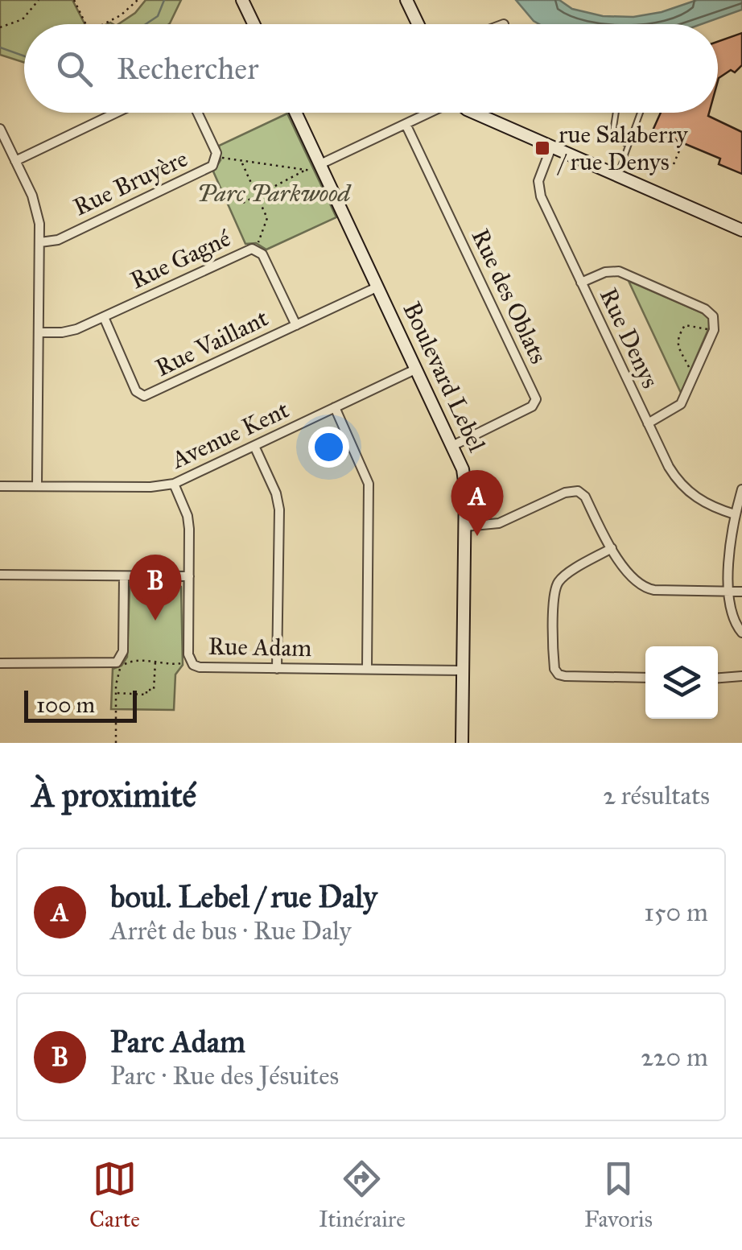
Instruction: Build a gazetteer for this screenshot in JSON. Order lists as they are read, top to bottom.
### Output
{
  "streets": {
    "street": [
      "Rue Bruyère",
      "Rue Gagné",
      "Rue des Oblats",
      "Rue Denys",
      "Rue Vaillant",
      "Boulevard Lebel",
      "Avenue Kent",
      "Rue Adam"
    ]
  },
  "crossings": [
    ["Rue Gagné", "Rue Vaillant"],
    ["Rue des Oblats", "Boulevard Lebel"],
    ["Rue Vaillant", "Boulevard Lebel"],
    ["Boulevard Lebel", "Avenue Kent"],
    ["Boulevard Lebel", "Rue Adam"],
    ["Avenue Kent", "Rue Adam"]
  ],
  "parks": ["Parc Parkwood"],
  "places": {
    "transit": ["rue Salaberry / rue Denys"]
  },
  "scale_bar": "100 m",
  "page": {
    "search": "Rechercher",
    "pins": ["A", "B"],
    "scale": "100 m",
    "heading": ["À proximité", "2 résultats"],
    "list": [
      {
        "mark": "A",
        "name": "boul. Lebel / rue Daly",
        "note": "Arrêt de bus · Rue Daly",
        "value": "150 m"
      },
      {
        "mark": "B",
        "name": "Parc Adam",
        "note": "Parc · Rue des Jésuites",
        "value": "220 m"
      }
    ],
    "nav": ["Carte", "Itinéraire", "Favoris"]
  }
}
